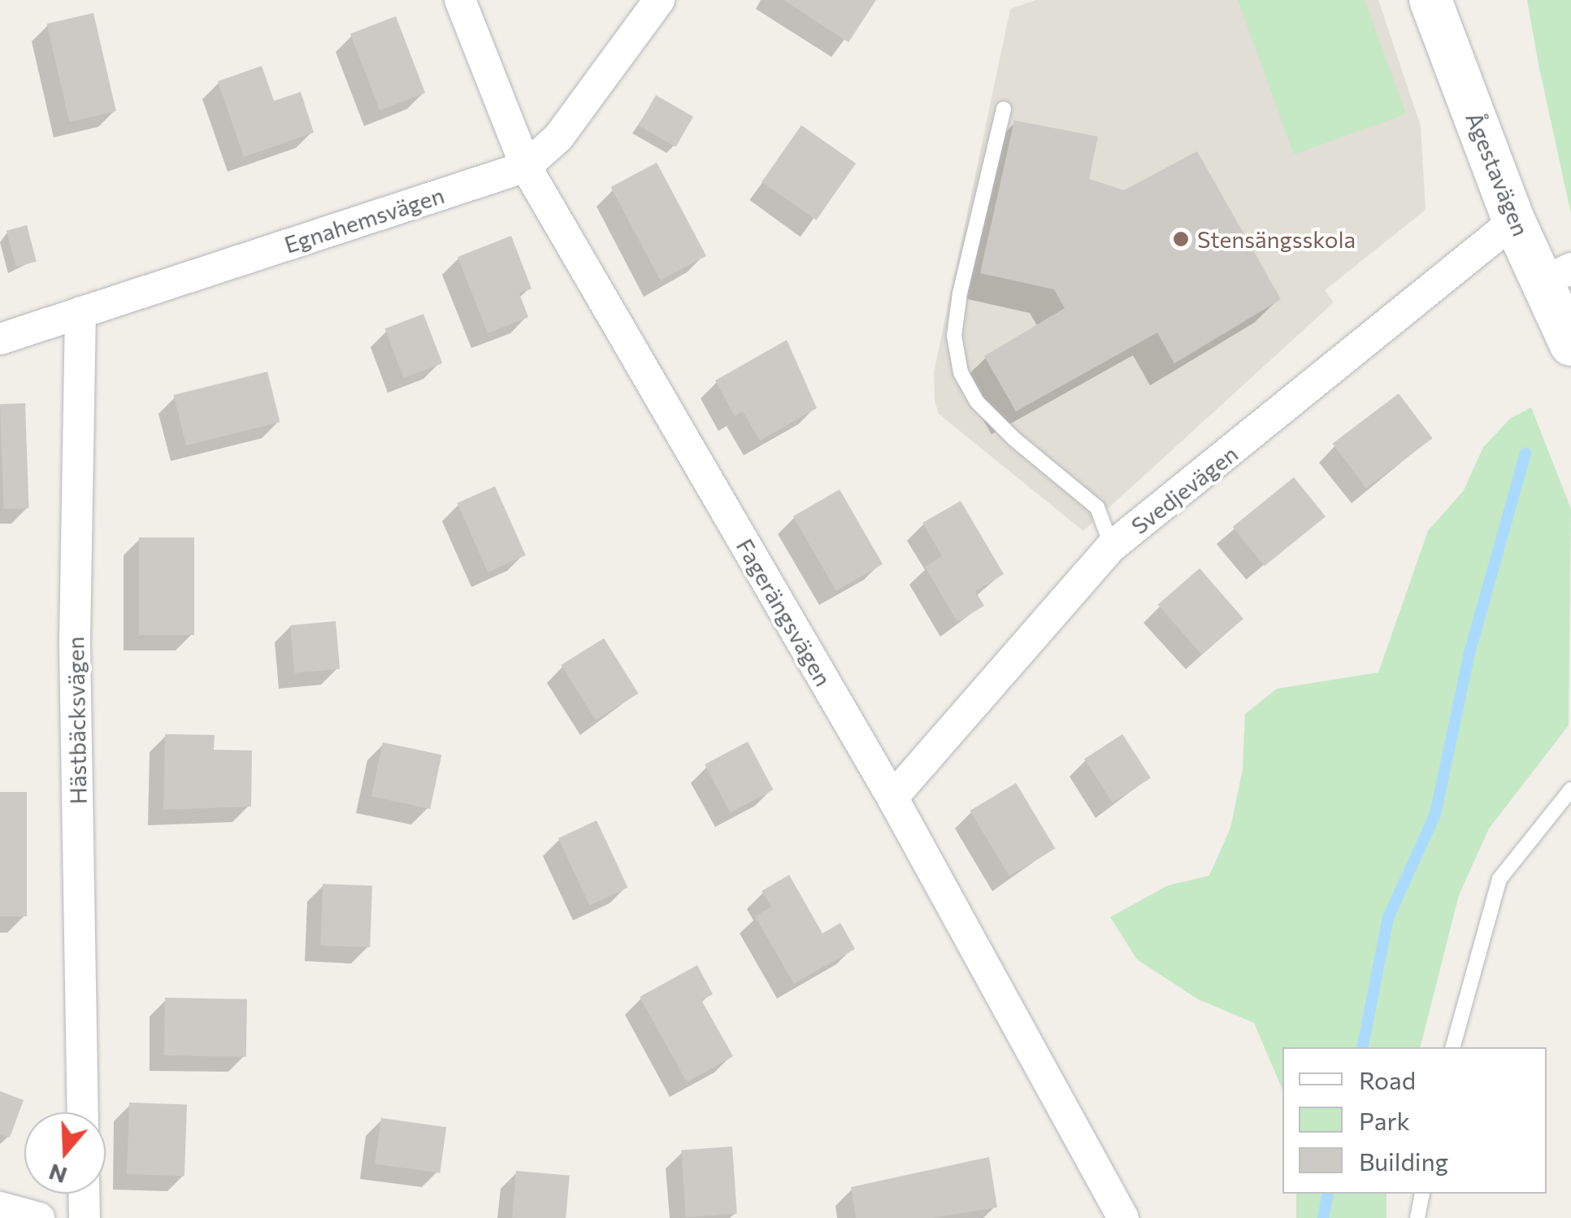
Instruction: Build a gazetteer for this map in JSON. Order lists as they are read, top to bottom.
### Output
{
  "streets": {
    "main road": ["Ågestavägen"],
    "street": [
      "Egnahemsvägen",
      "Svedjevägen",
      "Fagerängsvägen",
      "Hästbäcksvägen"
    ]
  },
  "crossings": [
    ["Ågestavägen", "Svedjevägen"],
    ["Egnahemsvägen", "Fagerängsvägen"],
    ["Egnahemsvägen", "Hästbäcksvägen"],
    ["Svedjevägen", "Fagerängsvägen"]
  ],
  "places": ["Stensängsskola"],
  "legend": ["Road", "Park", "Building"],
  "north": "bottom"
}
